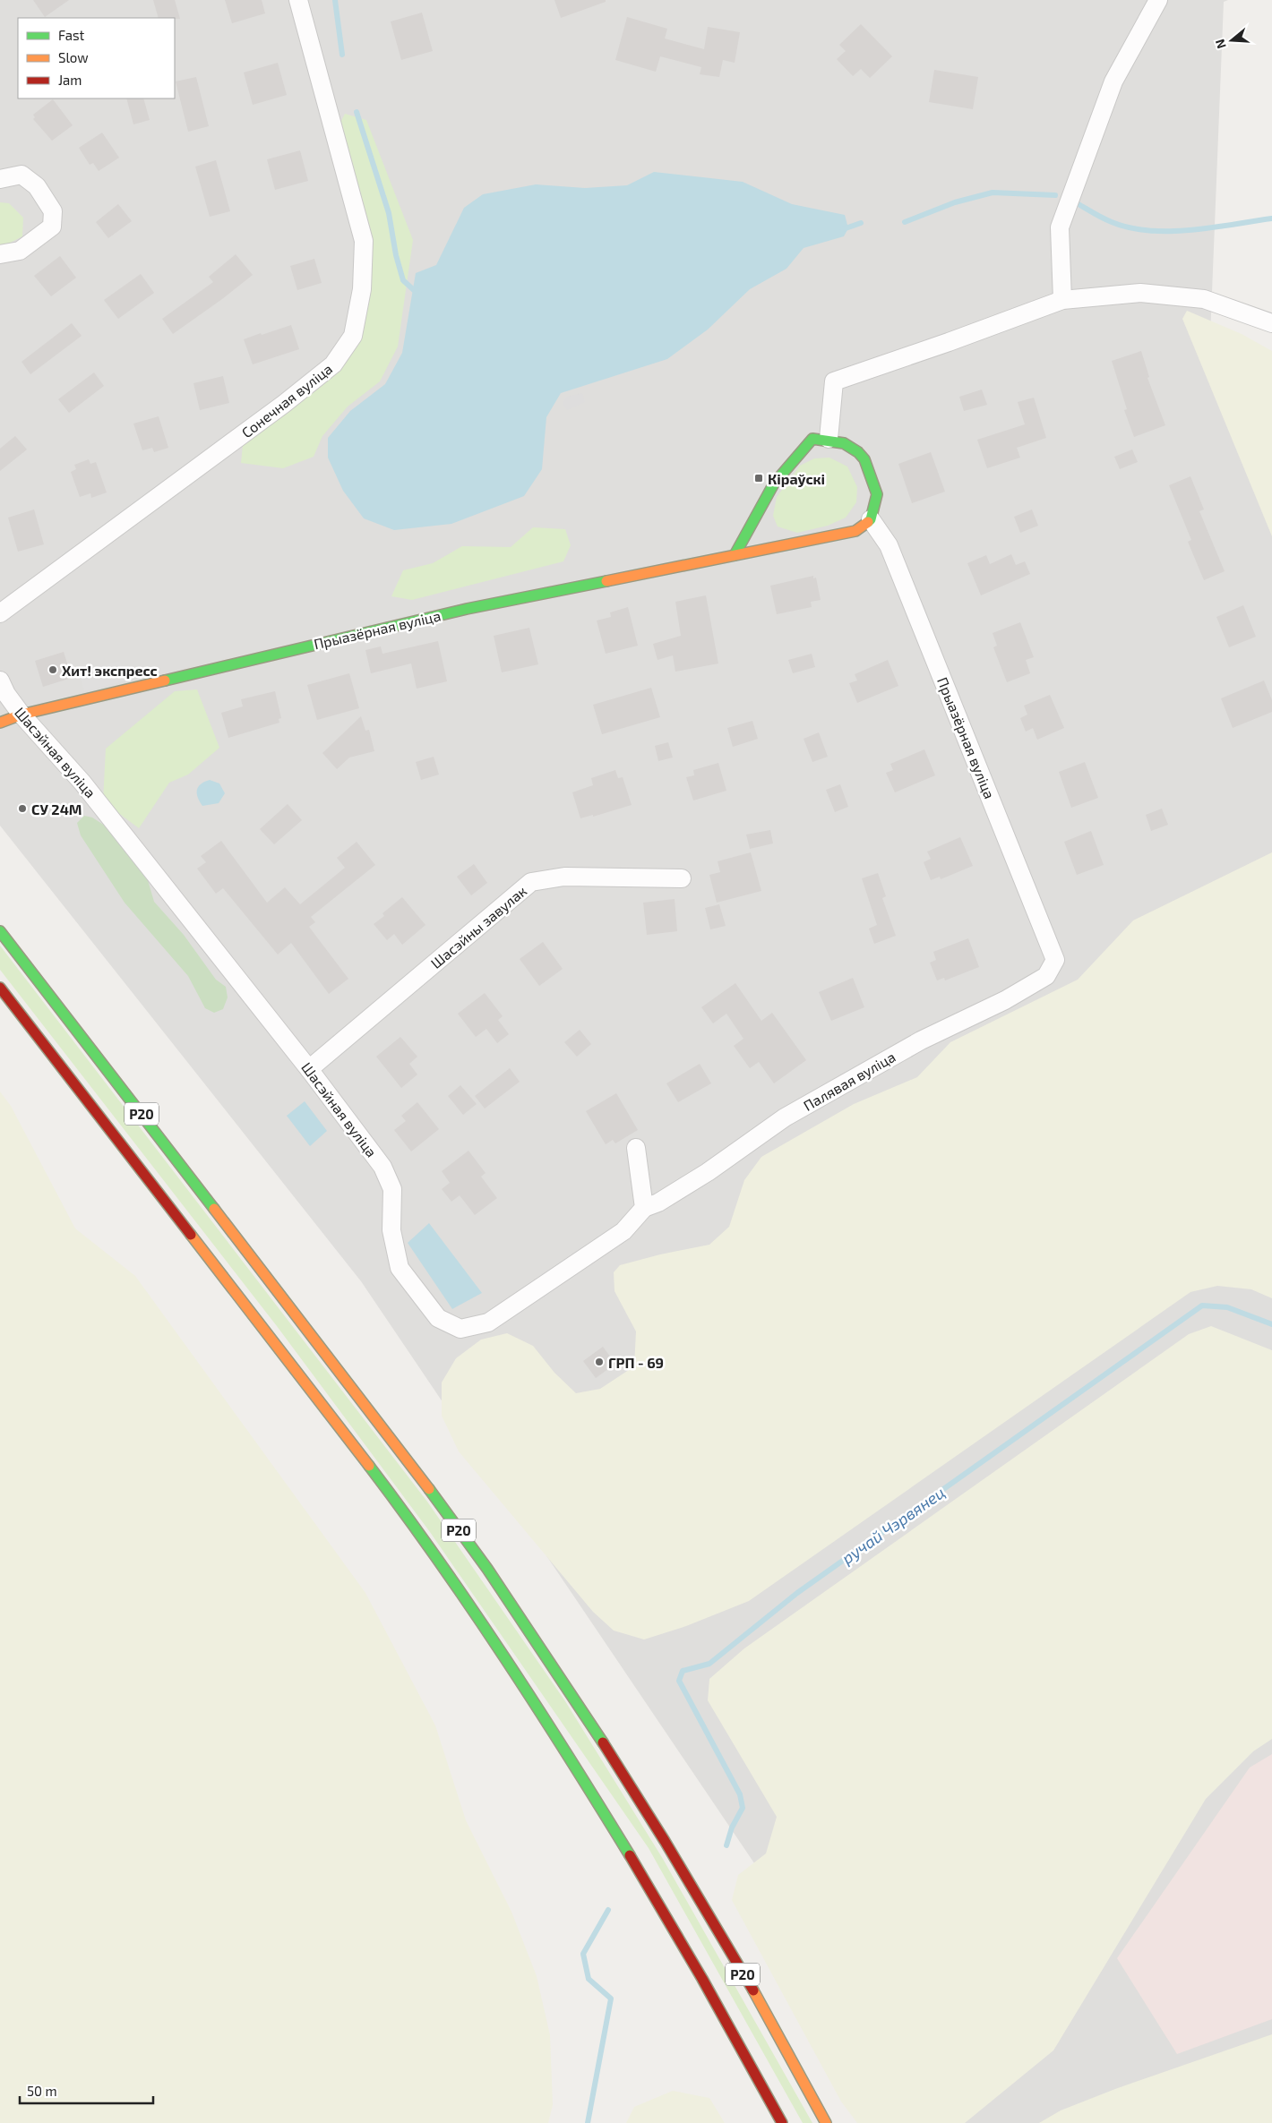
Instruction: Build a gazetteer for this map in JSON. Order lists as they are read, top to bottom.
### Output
{
  "streets": {
    "main road": ["Прыазёрная вуліца", "Р20"],
    "street": [
      "Сонечная вуліца",
      "Шасэйная вуліца",
      "Шасэйны завулак",
      "Палявая вуліца"
    ]
  },
  "crossings": [
    ["Прыазёрная вуліца", "Шасэйная вуліца"],
    ["Прыазёрная вуліца", "Палявая вуліца"],
    ["Шасэйная вуліца", "Шасэйны завулак"],
    ["Шасэйная вуліца", "Палявая вуліца"]
  ],
  "water": ["ручай Чэрвянец"],
  "places": {
    "transit": ["Кіраўскі"],
    "other": ["Хит! экспресс", "СУ 24М", "ГРП - 69"]
  },
  "legend": ["Fast", "Slow", "Jam"],
  "scale_bar": "50 m",
  "north": "left"
}
